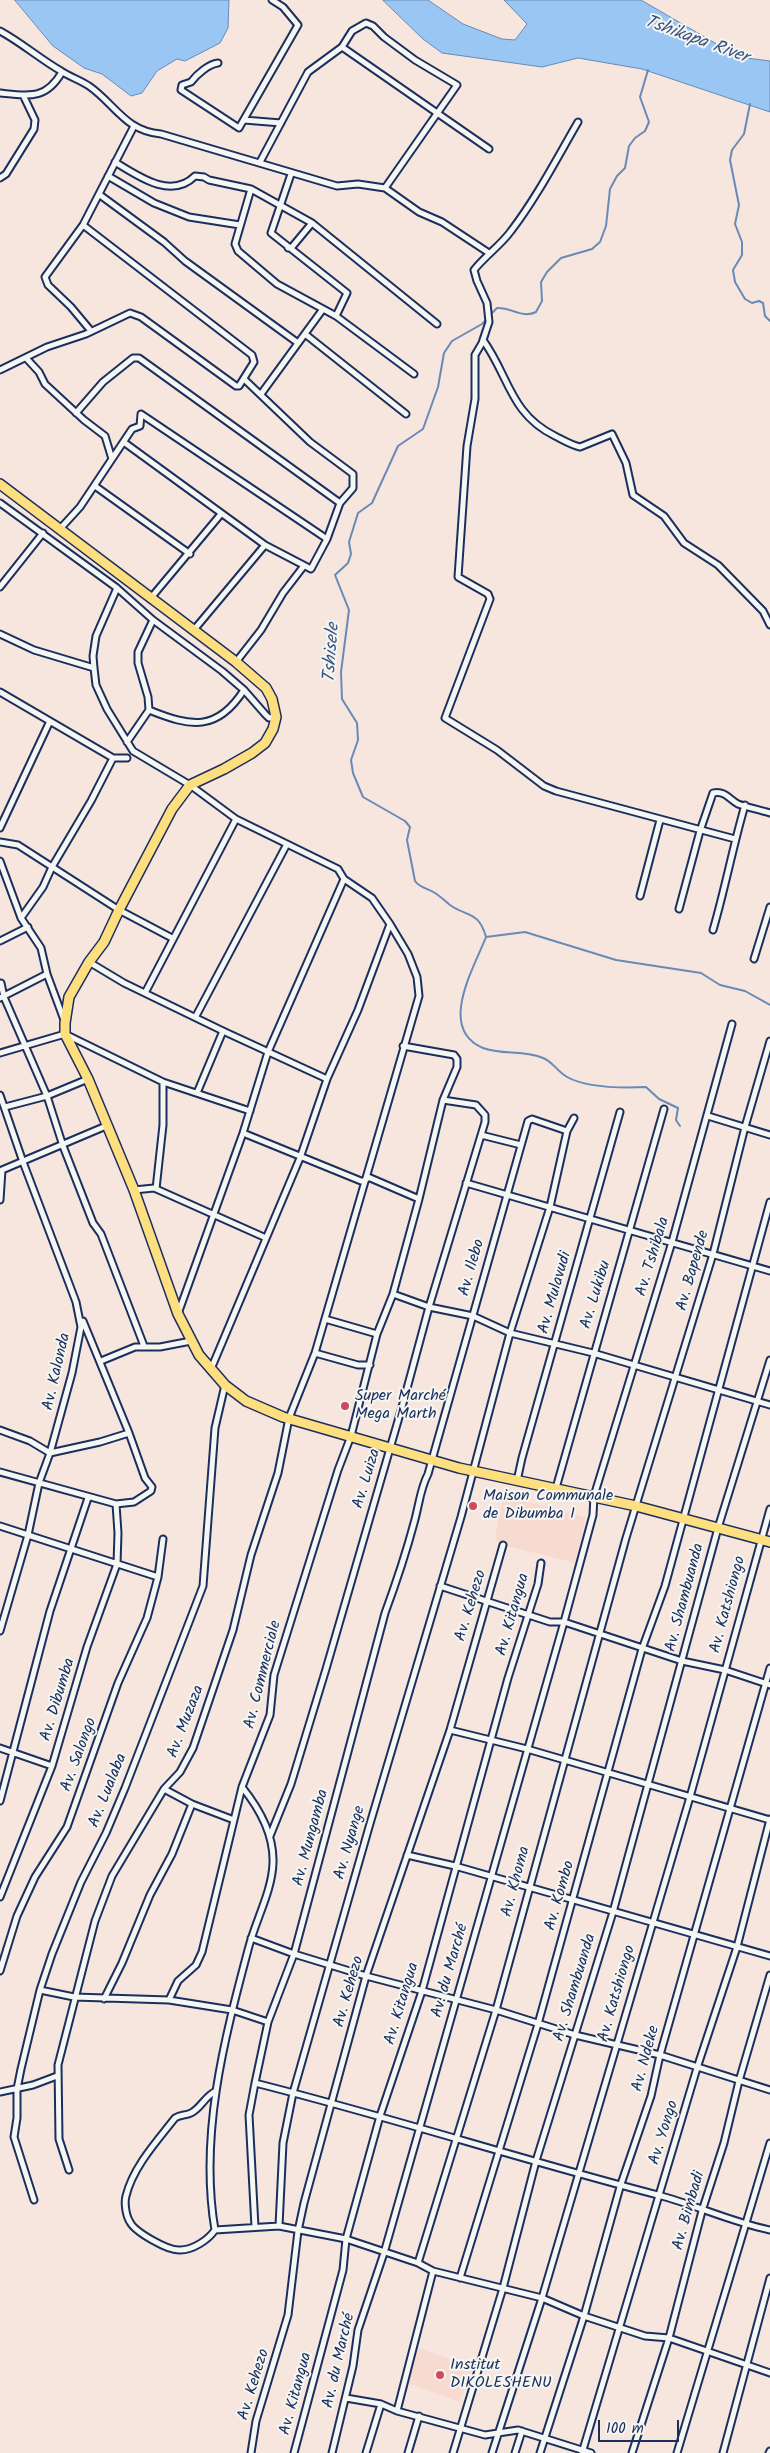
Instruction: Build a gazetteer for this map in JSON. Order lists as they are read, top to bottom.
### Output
{
  "streets": {
    "street": [
      "Av. Tshibala",
      "Av. Ilebo",
      "Av. Bapende",
      "Av. Mulavudi",
      "Av. Lukibu",
      "Av. Kalonda",
      "Av. Luiza",
      "Av. Shambuanda",
      "Av. Katshiongo",
      "Av. Kehezo",
      "Av. Kitangua",
      "Av. Commerciale",
      "Av. Dibumba",
      "Av. Muzaza",
      "Av. Salongo",
      "Av. Lualaba",
      "Av. Mungamba",
      "Av. Nyange",
      "Av. Khoma",
      "Av. Kombo",
      "Av. du Marché",
      "Av. Ndeke",
      "Av. Yongo",
      "Av. Bimbadi"
    ]
  },
  "crossings": [
    ["Av. Tshibala", "Av. du Marché"],
    ["Av. Ilebo", "Av. Mungamba"],
    ["Av. Ilebo", "Av. Nyange"],
    ["Av. Bapende", "Av. Khoma"],
    ["Av. Luiza", "Av. Commerciale"],
    ["Av. Commerciale", "Av. Muzaza"]
  ],
  "water": ["Tshikapa River", "Tshisele"],
  "places": ["Super Marché Mega Marth", "Maison Communale de Dibumba I", "Institut DIKOLESHENU"],
  "scale_bar": "100 m"
}
